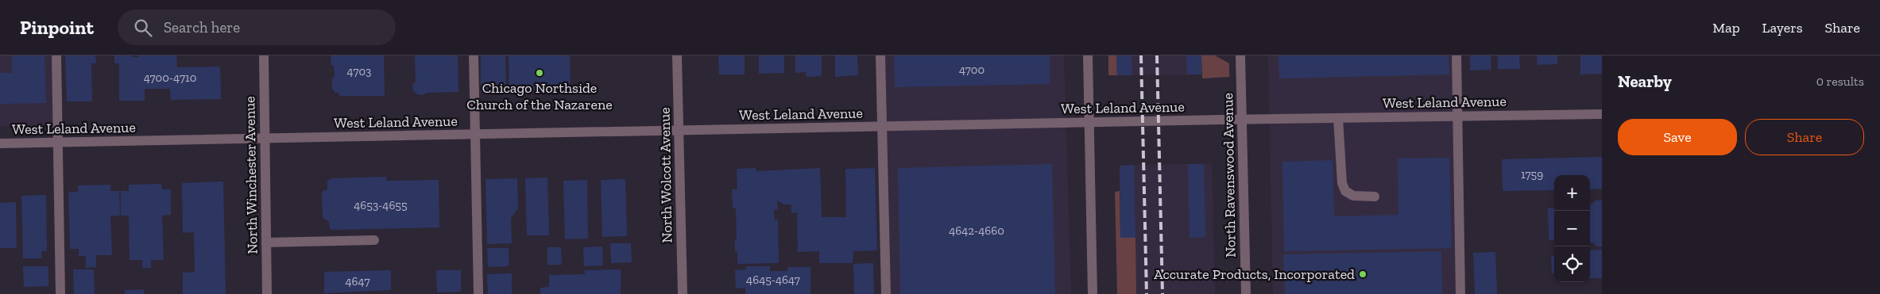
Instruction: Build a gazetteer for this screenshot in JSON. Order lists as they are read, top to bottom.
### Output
{
  "streets": {
    "street": [
      "West Leland Avenue",
      "North Winchester Avenue",
      "North Wolcott Avenue",
      "North Ravenswood Avenue"
    ]
  },
  "crossings": [
    ["West Leland Avenue", "North Winchester Avenue"],
    ["West Leland Avenue", "North Wolcott Avenue"],
    ["West Leland Avenue", "North Ravenswood Avenue"]
  ],
  "places": ["Chicago Northside Church of the Nazarene", "Accurate Products, Incorporated"],
  "house_numbers": [
    "4700",
    "4703",
    "4700-4710",
    "1759",
    "4653-4655",
    "4642-4660",
    "4645-4647",
    "4647"
  ],
  "page": {
    "header": "Pinpoint",
    "search": "Search here",
    "nav": ["Map", "Layers", "Share"],
    "heading": ["Nearby", "0 results"],
    "buttons": ["Save", "Share"],
    "map_buttons": ["+", "−"]
  }
}
